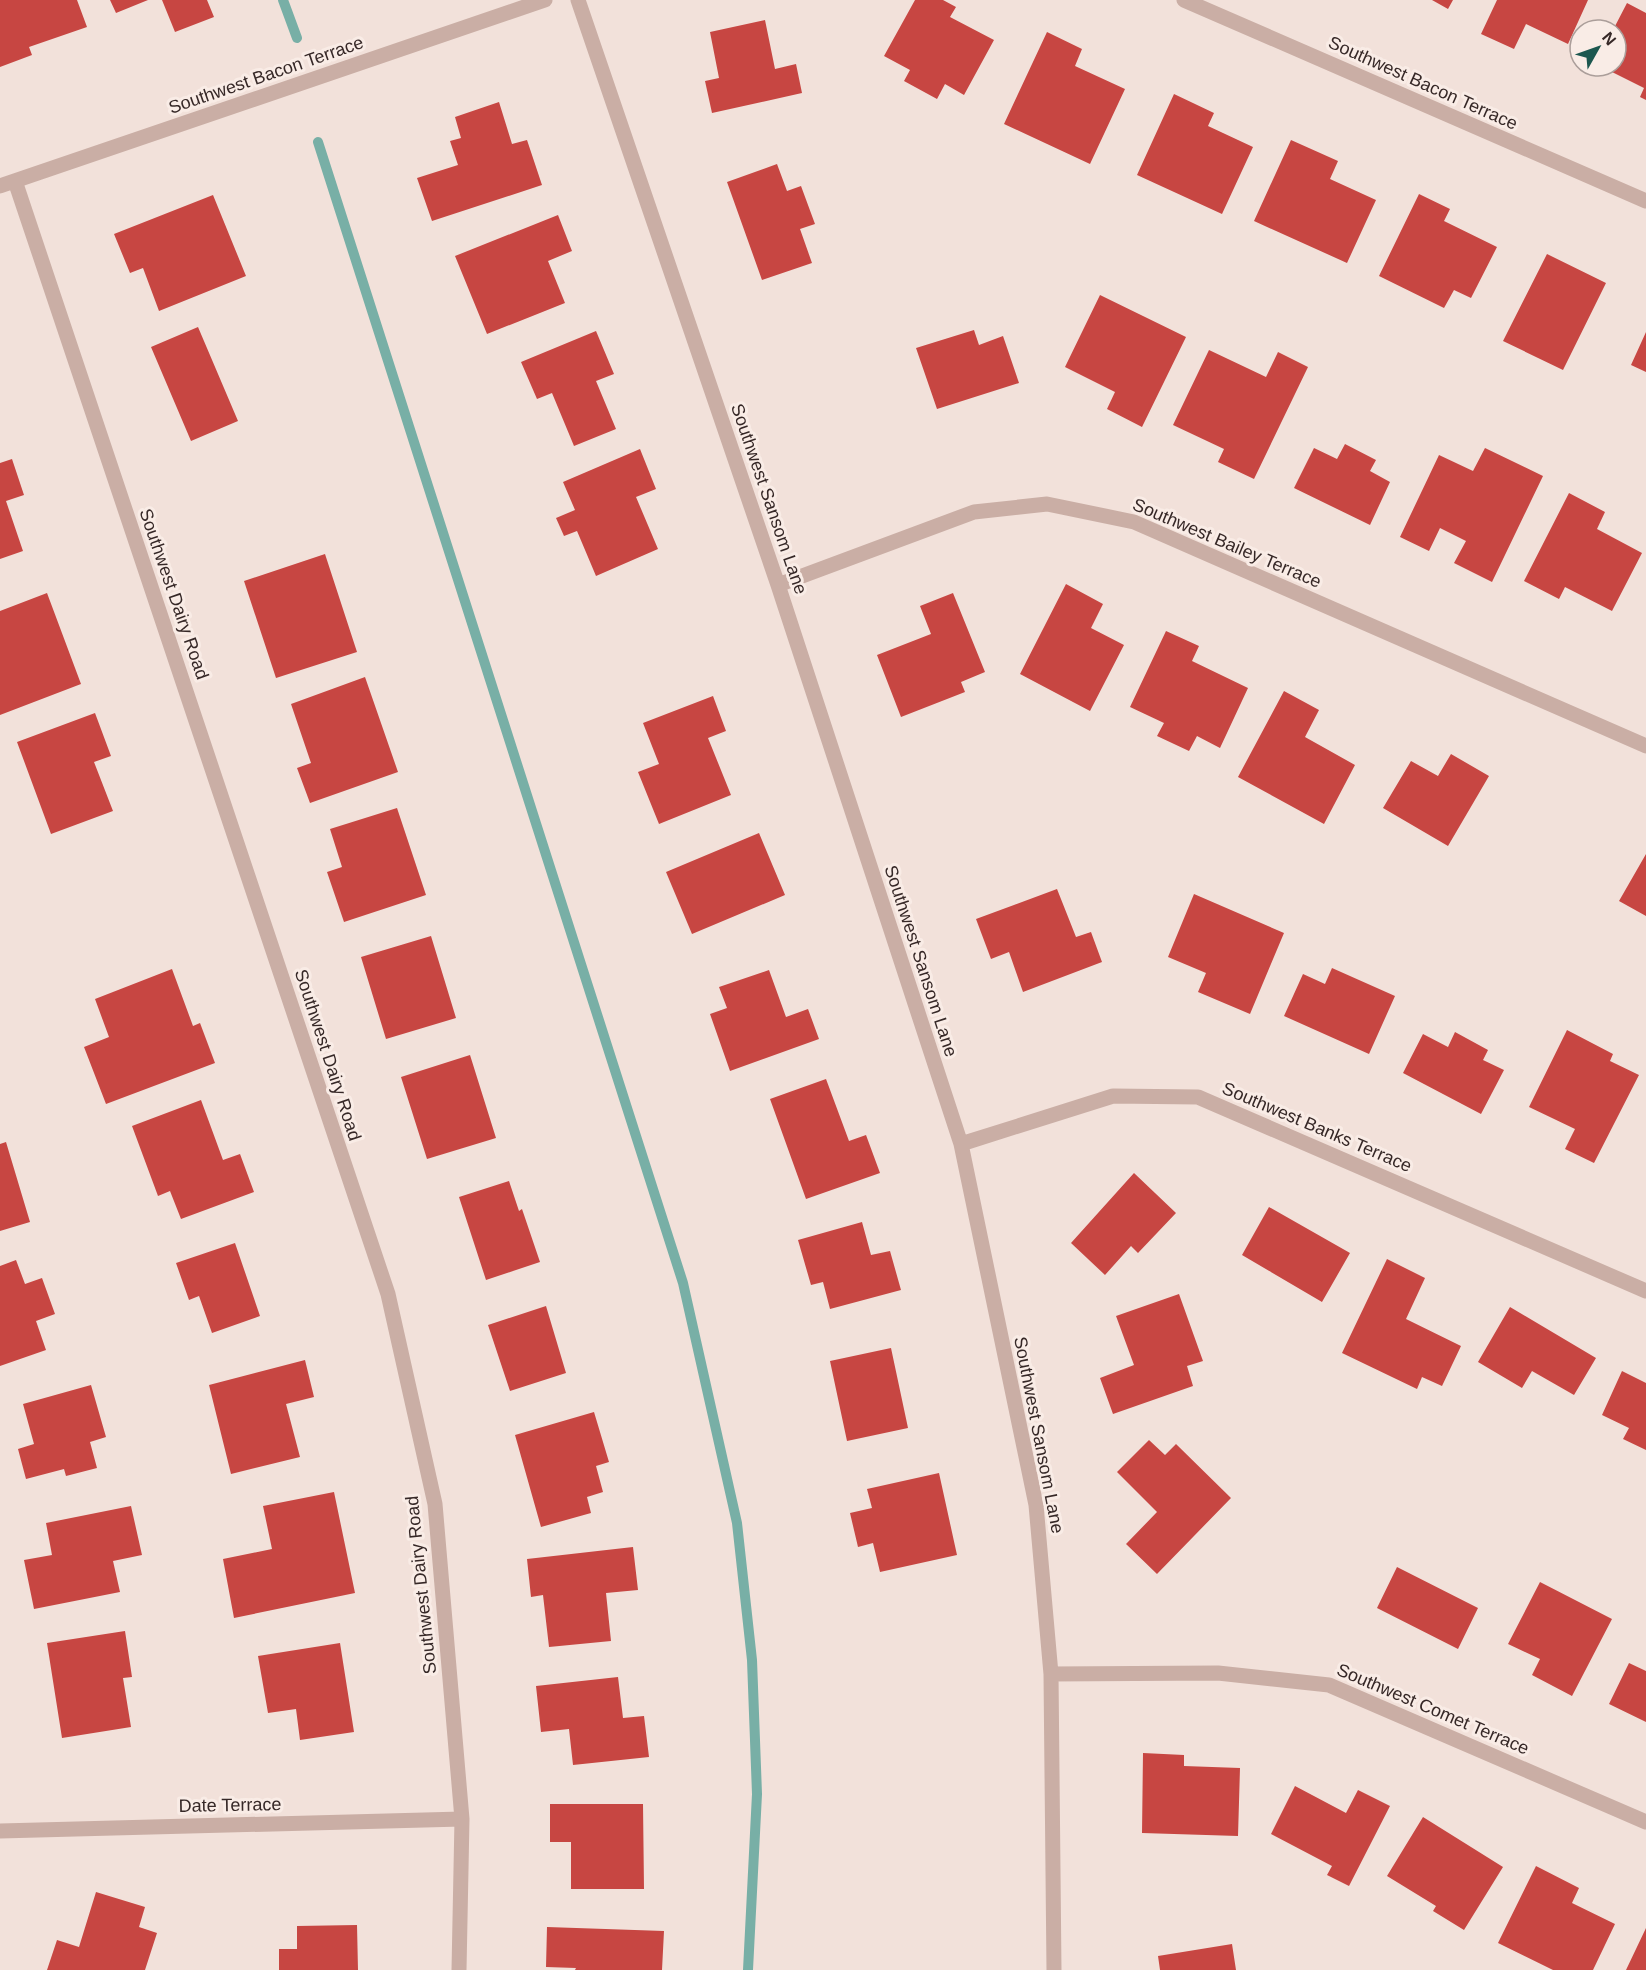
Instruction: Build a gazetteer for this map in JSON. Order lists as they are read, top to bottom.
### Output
{
  "streets": {
    "street": [
      "Southwest Bacon Terrace",
      "Southwest Sansom Lane",
      "Southwest Bailey Terrace",
      "Southwest Dairy Road",
      "Southwest Banks Terrace",
      "Southwest Comet Terrace",
      "Date Terrace"
    ]
  },
  "crossings": [
    ["Southwest Bacon Terrace", "Southwest Dairy Road"],
    ["Southwest Sansom Lane", "Southwest Bailey Terrace"],
    ["Southwest Sansom Lane", "Southwest Banks Terrace"],
    ["Southwest Sansom Lane", "Southwest Comet Terrace"],
    ["Southwest Dairy Road", "Date Terrace"]
  ],
  "north": "top right"
}
